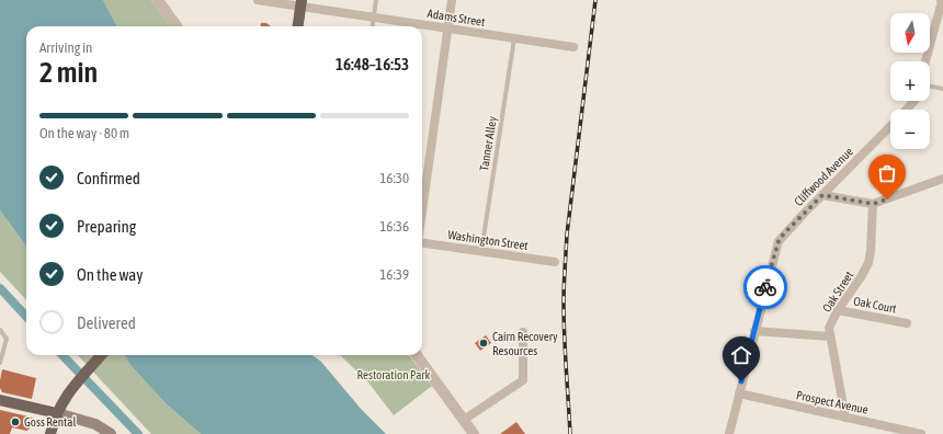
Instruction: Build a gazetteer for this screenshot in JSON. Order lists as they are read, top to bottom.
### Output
{
  "streets": {
    "street": [
      "Adams Street",
      "Cliffwood Avenue",
      "Washington Street",
      "Oak Street",
      "Oak Court",
      "Prospect Avenue"
    ],
    "lane": ["Tanner Alley"]
  },
  "crossings": [
    ["Adams Street", "Tanner Alley"],
    ["Tanner Alley", "Washington Street"],
    ["Cliffwood Avenue", "Prospect Avenue"],
    ["Oak Street", "Oak Court"],
    ["Oak Street", "Prospect Avenue"]
  ],
  "parks": ["Restoration Park"],
  "places": ["Cairn Recovery Resources", "Goss Rental"],
  "north": "bottom",
  "page": {
    "map_buttons": ["+", "−"],
    "heading": ["2 min", "Arriving in", "16:48–16:53"],
    "bar": "On the way · 80 m",
    "list": [
      ["Confirmed", "16:30"],
      ["Preparing", "16:36"],
      ["On the way", "16:39"],
      "Delivered"
    ]
  }
}
